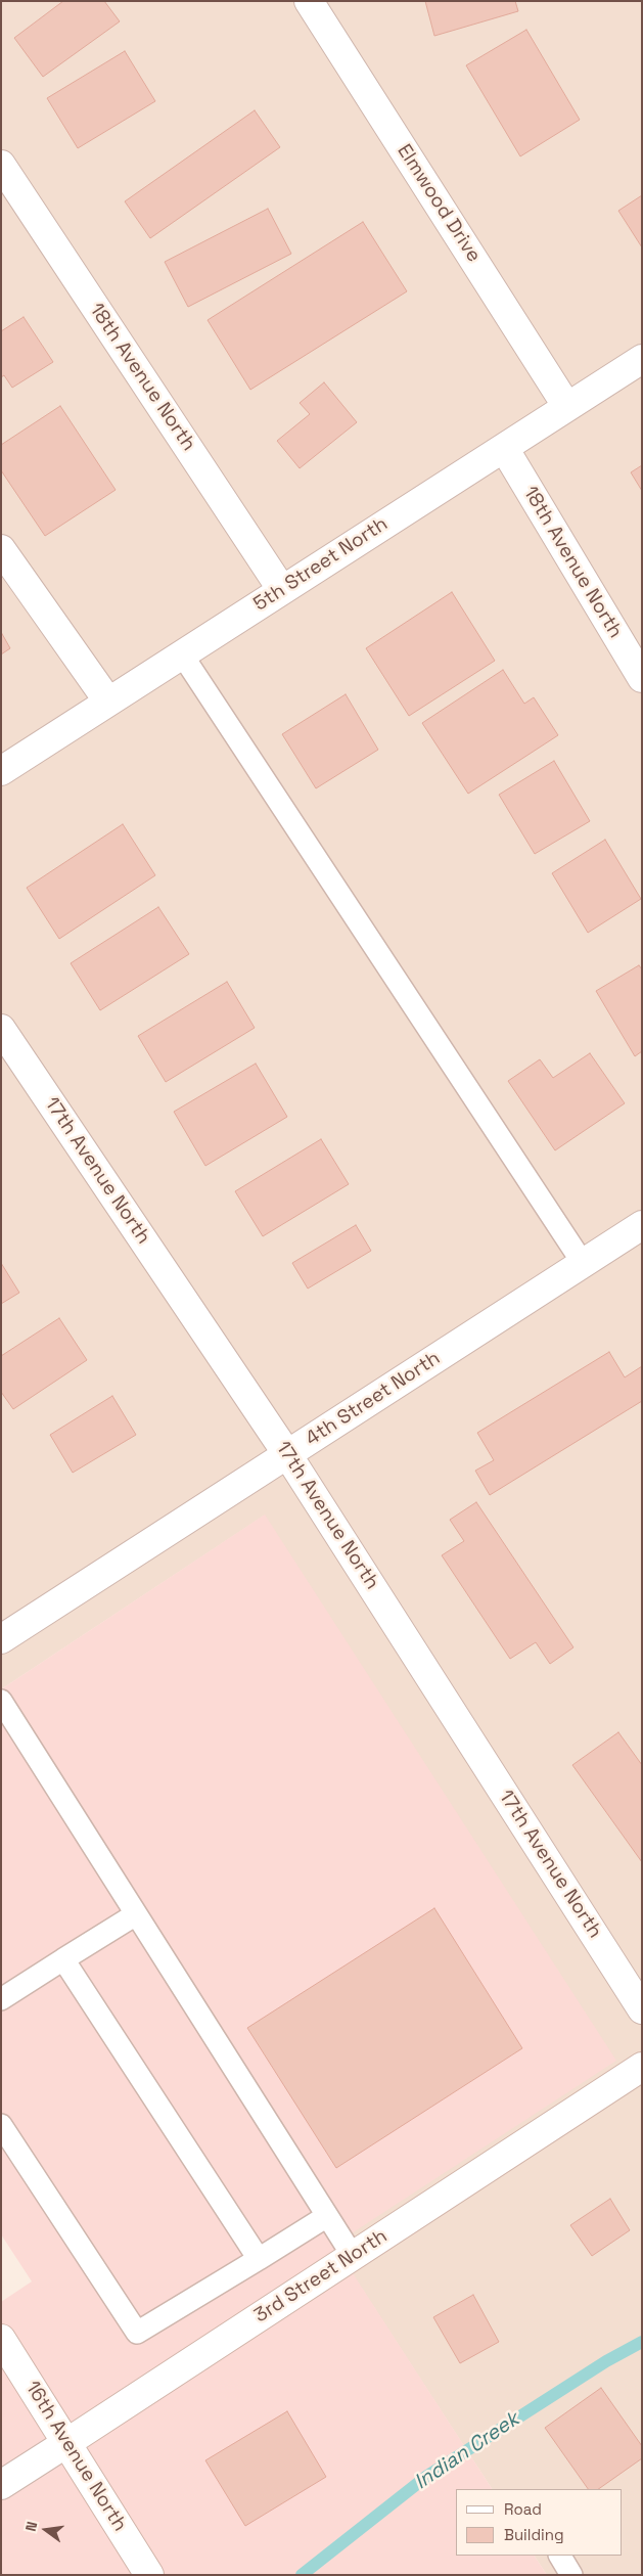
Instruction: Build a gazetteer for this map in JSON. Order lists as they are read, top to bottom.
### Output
{
  "streets": {
    "street": [
      "Elmwood Drive",
      "18th Avenue North",
      "5th Street North",
      "17th Avenue North",
      "4th Street North",
      "3rd Street North",
      "16th Avenue North"
    ]
  },
  "crossings": [
    ["Elmwood Drive", "5th Street North"],
    ["18th Avenue North", "5th Street North"],
    ["17th Avenue North", "4th Street North"],
    ["3rd Street North", "16th Avenue North"]
  ],
  "water": ["Indian Creek"],
  "legend": ["Road", "Building"],
  "north": "left"
}
